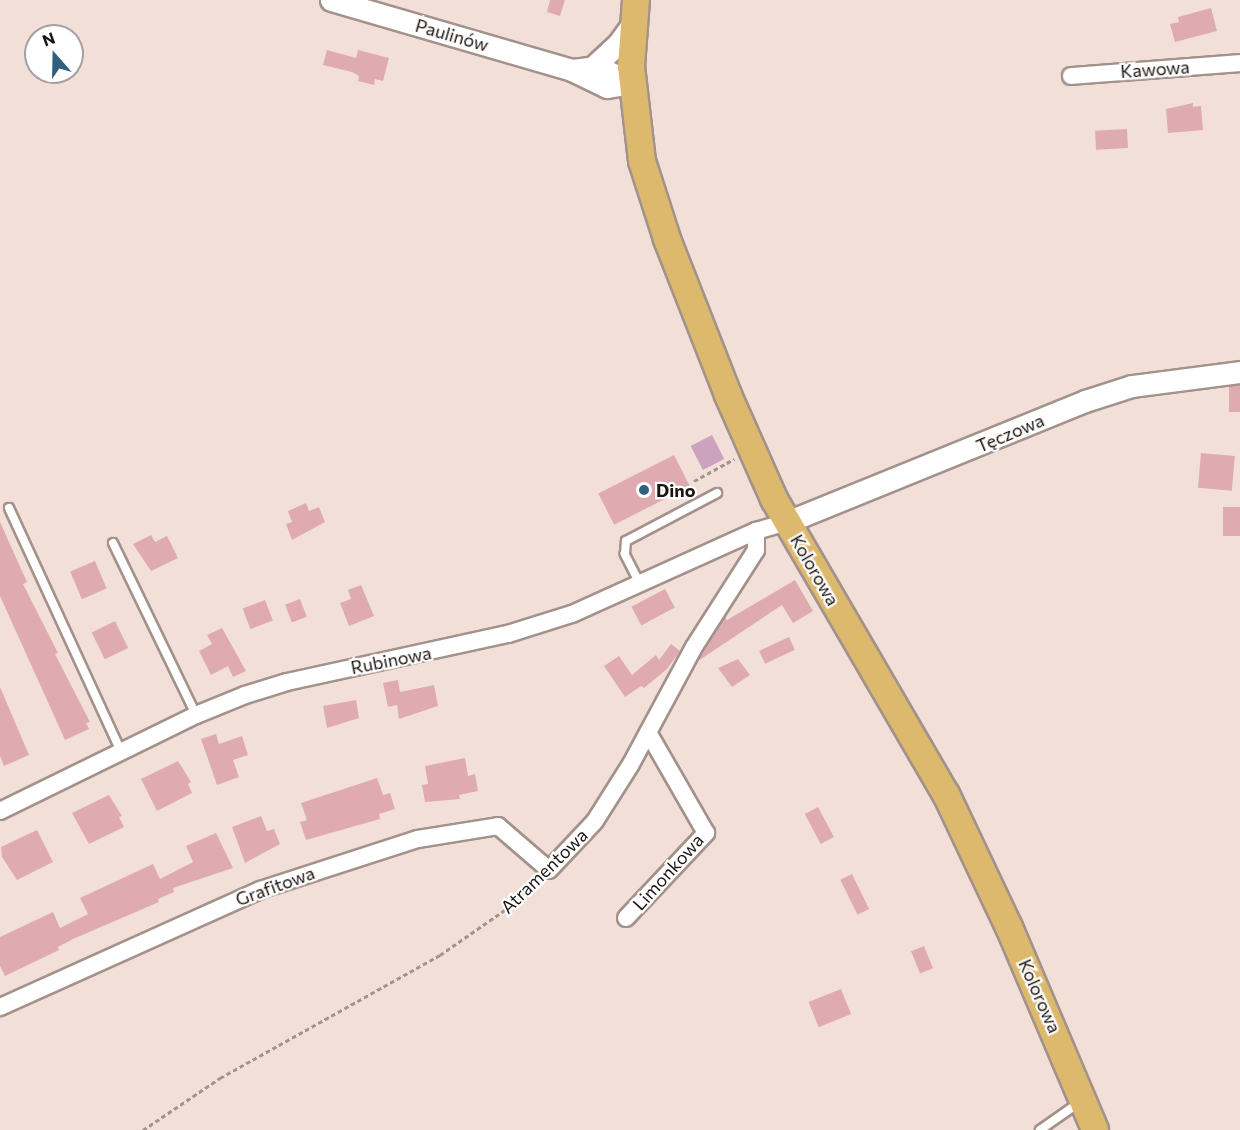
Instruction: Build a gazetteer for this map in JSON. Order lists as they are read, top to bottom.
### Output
{
  "streets": {
    "main road": ["Kolorowa"],
    "street": [
      "Paulinów",
      "Kawowa",
      "Tęczowa",
      "Rubinowa",
      "Atramentowa",
      "Limonkowa",
      "Grafitowa"
    ]
  },
  "crossings": [
    ["Paulinów", "Kolorowa"],
    ["Tęczowa", "Kolorowa"],
    ["Tęczowa", "Rubinowa"],
    ["Kolorowa", "Rubinowa"],
    ["Rubinowa", "Atramentowa"],
    ["Atramentowa", "Limonkowa"],
    ["Atramentowa", "Grafitowa"]
  ],
  "places": ["Dino"],
  "north": "top"
}
